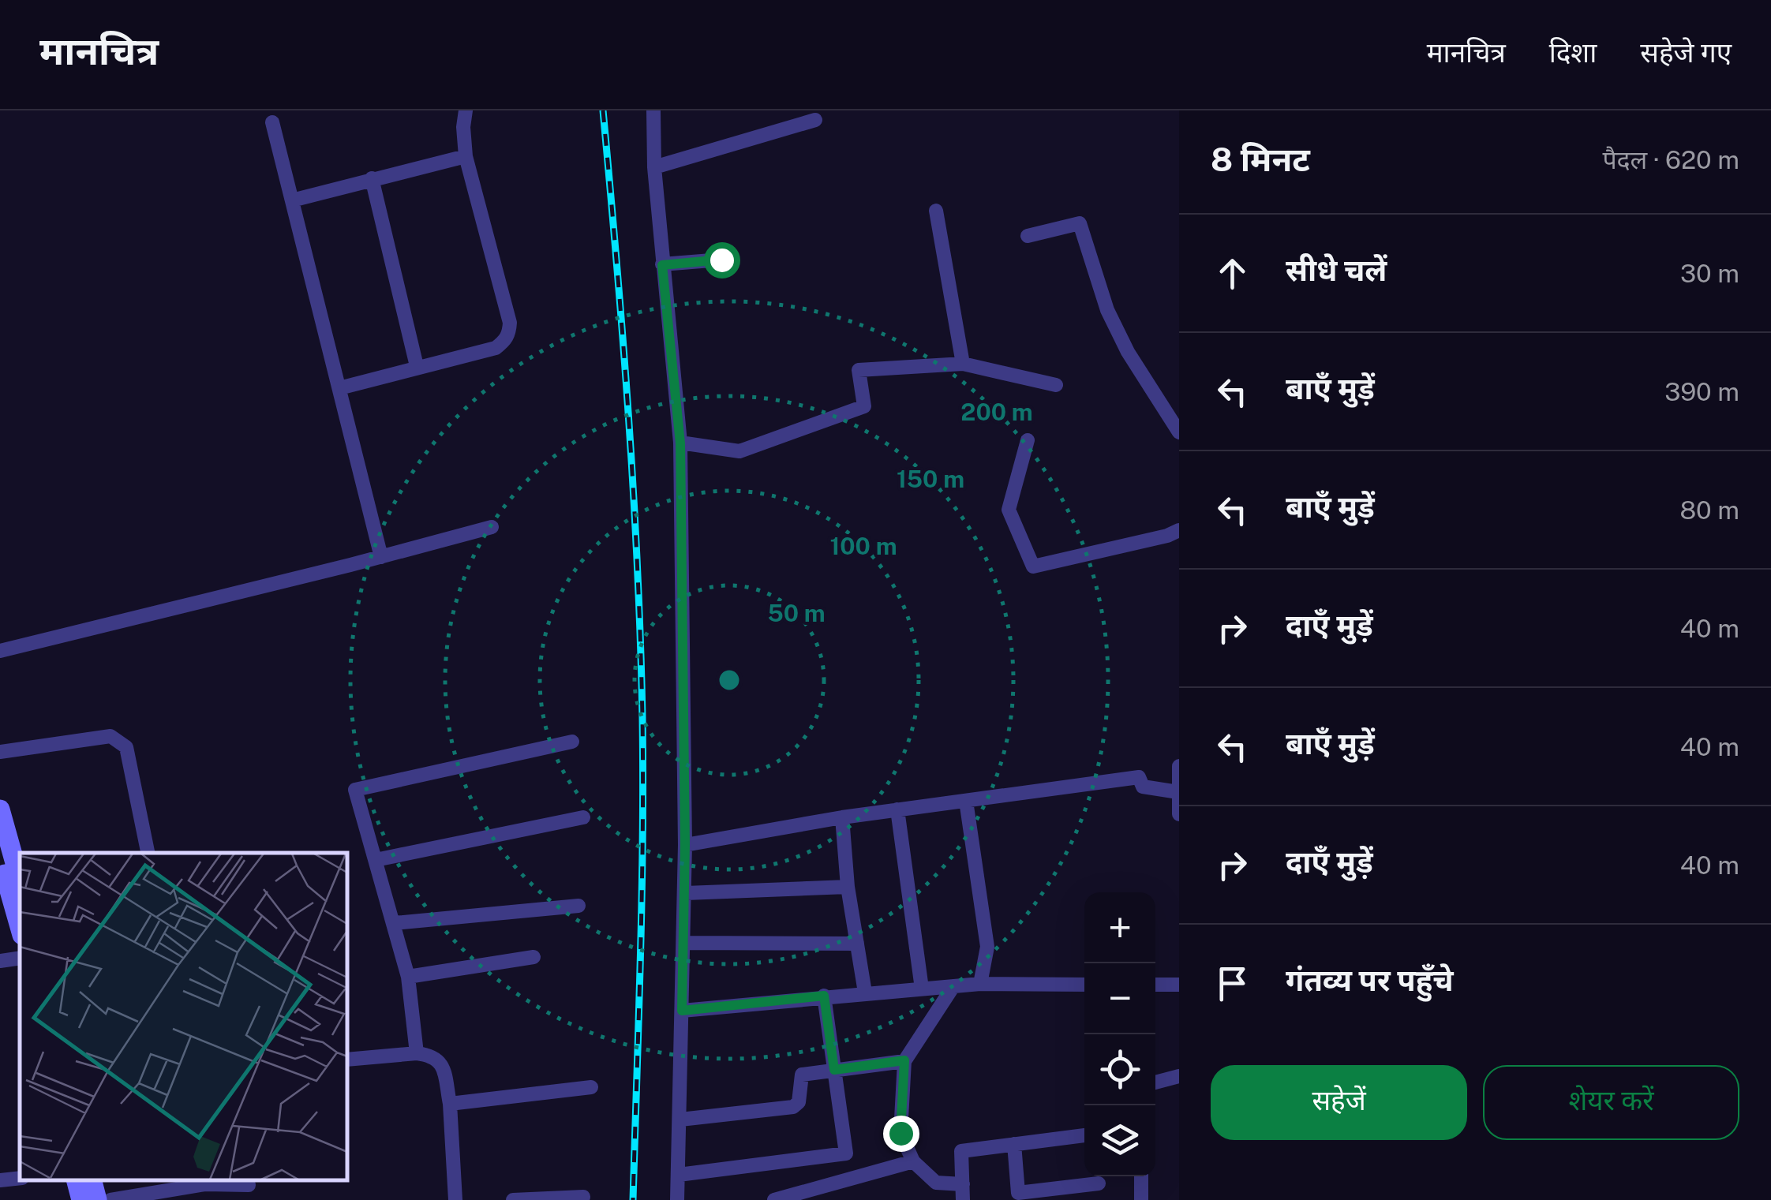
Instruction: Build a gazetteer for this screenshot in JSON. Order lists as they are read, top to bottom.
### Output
{
  "page": {
    "header": "मानचित्र",
    "nav": ["मानचित्र", "दिशा", "सहेजे गए"],
    "heading": ["8 मिनट", "पैदल · 620 m"],
    "list": [
      ["सीधे चलें", "30 m"],
      ["बाएँ मुड़ें", "390 m"],
      ["बाएँ मुड़ें", "80 m"],
      ["दाएँ मुड़ें", "40 m"],
      ["बाएँ मुड़ें", "40 m"],
      ["दाएँ मुड़ें", "40 m"],
      "गंतव्य पर पहुँचे"
    ],
    "map_buttons": ["+", "−"],
    "buttons": ["सहेजें", "शेयर करें"]
  },
  "rings": [
    "200 m",
    "150 m",
    "100 m",
    "50 m"
  ]
}
